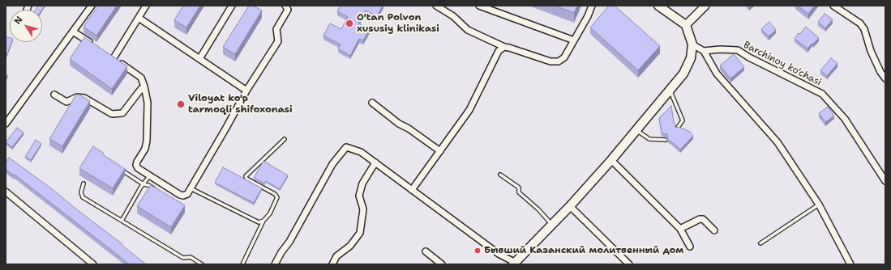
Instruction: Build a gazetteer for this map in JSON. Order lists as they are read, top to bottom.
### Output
{
  "streets": {
    "street": ["Barchinoy ko'chasi"]
  },
  "places": ["O'tan Polvon xususiy klinikasi", "Viloyat ko'p tarmoqli shifoxonasi", "Бывший Казанский молитвенный дом"],
  "north": "top left"
}
